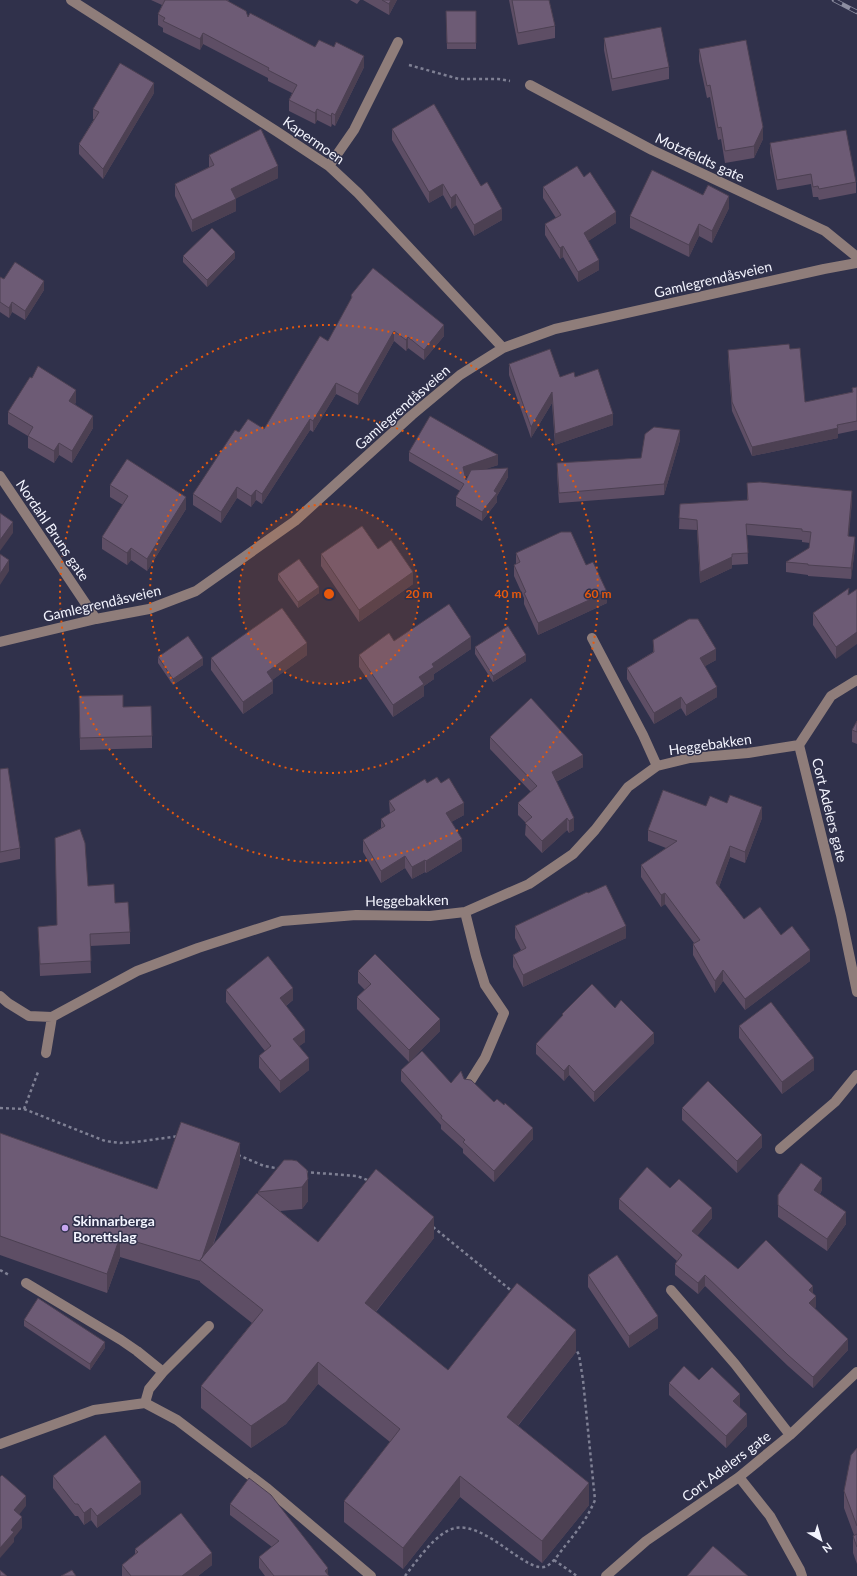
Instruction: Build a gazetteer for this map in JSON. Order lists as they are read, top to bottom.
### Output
{
  "streets": {
    "street": [
      "Kapermoen",
      "Motzfeldts gate",
      "Gamlegrendåsveien",
      "Nordahl Bruns gate",
      "Heggebakken",
      "Cort Adelers gate"
    ]
  },
  "crossings": [
    ["Kapermoen", "Gamlegrendåsveien"],
    ["Gamlegrendåsveien", "Nordahl Bruns gate"],
    ["Heggebakken", "Cort Adelers gate"]
  ],
  "places": ["Skinnarberga Borettslag"],
  "north": "bottom right",
  "rings": ["20 m", "40 m", "60 m"]
}
